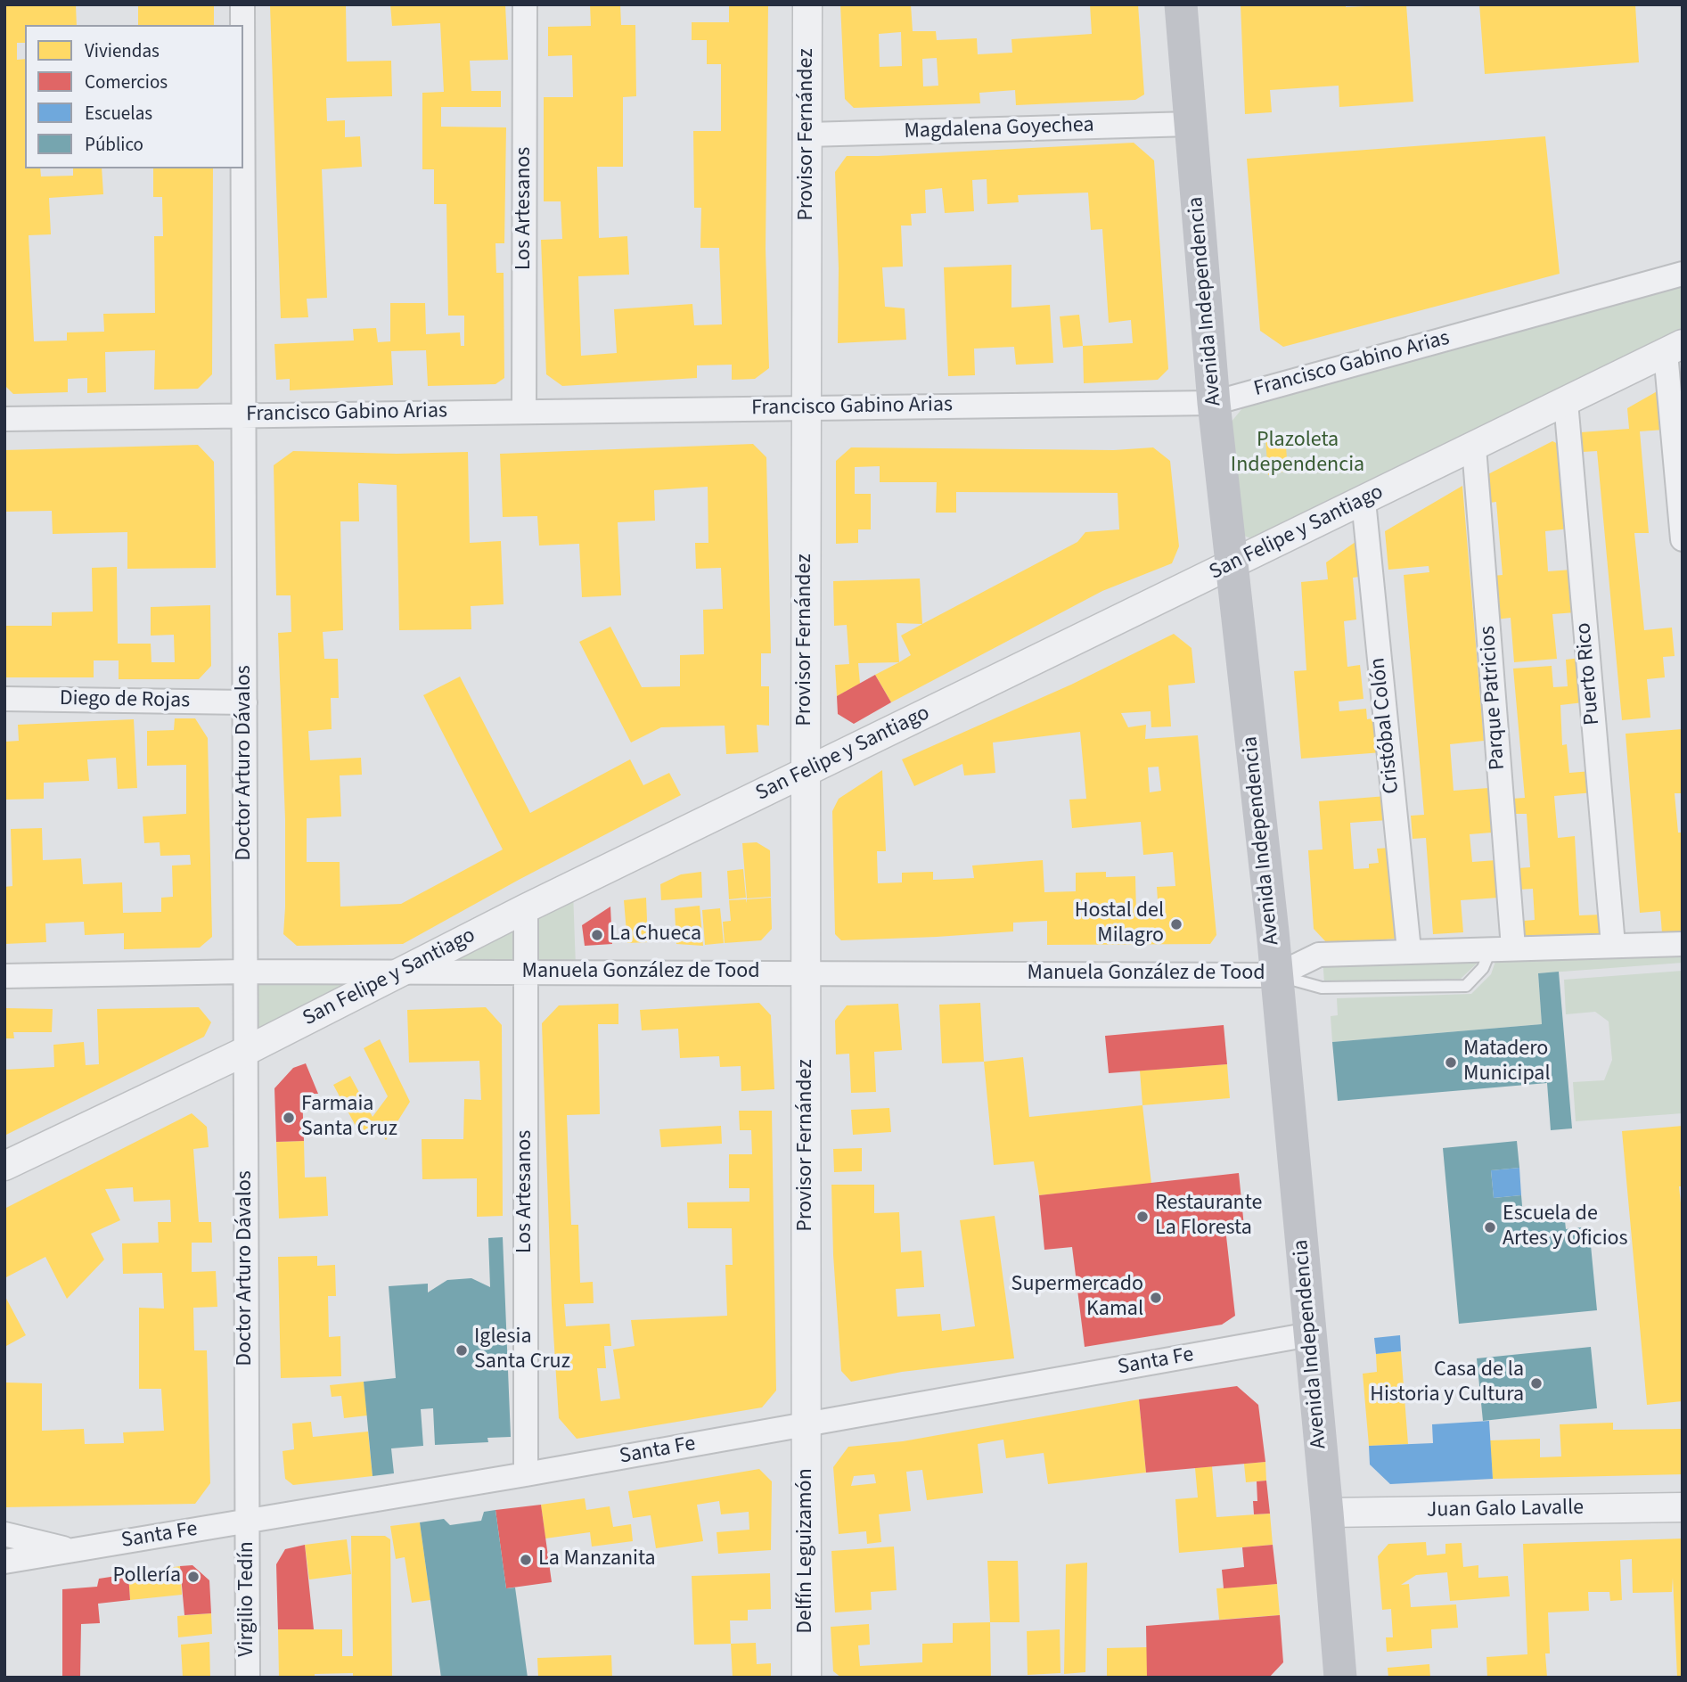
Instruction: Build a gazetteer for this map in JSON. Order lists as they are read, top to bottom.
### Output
{
  "streets": {
    "main road": ["Avenida Independencia"],
    "street": [
      "Magdalena Goyechea",
      "Provisor Fernández",
      "Los Artesanos",
      "Francisco Gabino Arias",
      "San Felipe y Santiago",
      "Puerto Rico",
      "Parque Patricios",
      "Diego de Rojas",
      "Cristóbal Colón",
      "Doctor Arturo Dávalos",
      "Manuela González de Tood",
      "Santa Fe",
      "Juan Galo Lavalle",
      "Delfín Leguizamón",
      "Virgilio Tedín"
    ]
  },
  "crossings": [
    ["Magdalena Goyechea", "Provisor Fernández"],
    ["Magdalena Goyechea", "Avenida Independencia"],
    ["Provisor Fernández", "Francisco Gabino Arias"],
    ["Provisor Fernández", "San Felipe y Santiago"],
    ["Provisor Fernández", "Manuela González de Tood"],
    ["Provisor Fernández", "Santa Fe"],
    ["Provisor Fernández", "Delfín Leguizamón"],
    ["Los Artesanos", "Francisco Gabino Arias"],
    ["Los Artesanos", "San Felipe y Santiago"],
    ["Los Artesanos", "Manuela González de Tood"],
    ["Los Artesanos", "Santa Fe"],
    ["Avenida Independencia", "Francisco Gabino Arias"],
    ["Avenida Independencia", "San Felipe y Santiago"],
    ["Avenida Independencia", "Manuela González de Tood"],
    ["Avenida Independencia", "Santa Fe"],
    ["Avenida Independencia", "Juan Galo Lavalle"],
    ["Francisco Gabino Arias", "Doctor Arturo Dávalos"],
    ["San Felipe y Santiago", "Puerto Rico"],
    ["San Felipe y Santiago", "Parque Patricios"],
    ["San Felipe y Santiago", "Cristóbal Colón"],
    ["San Felipe y Santiago", "Doctor Arturo Dávalos"],
    ["San Felipe y Santiago", "Manuela González de Tood"],
    ["Puerto Rico", "Manuela González de Tood"],
    ["Parque Patricios", "Manuela González de Tood"],
    ["Diego de Rojas", "Doctor Arturo Dávalos"],
    ["Cristóbal Colón", "Manuela González de Tood"],
    ["Doctor Arturo Dávalos", "Manuela González de Tood"],
    ["Doctor Arturo Dávalos", "Santa Fe"],
    ["Doctor Arturo Dávalos", "Virgilio Tedín"],
    ["Santa Fe", "Delfín Leguizamón"],
    ["Santa Fe", "Virgilio Tedín"]
  ],
  "parks": ["Plazoleta Independencia"],
  "places": [
    "Hostal del Milagro",
    "La Chueca",
    "Matadero Municipal",
    "Farmaia Santa Cruz",
    "Restaurante La Floresta",
    "Escuela de Artes y Oficios",
    "Supermercado Kamal",
    "Iglesia Santa Cruz",
    "Casa de la Historia y Cultura",
    "La Manzanita",
    "Pollería"
  ],
  "legend": [
    "Viviendas",
    "Comercios",
    "Escuelas",
    "Público"
  ]
}
